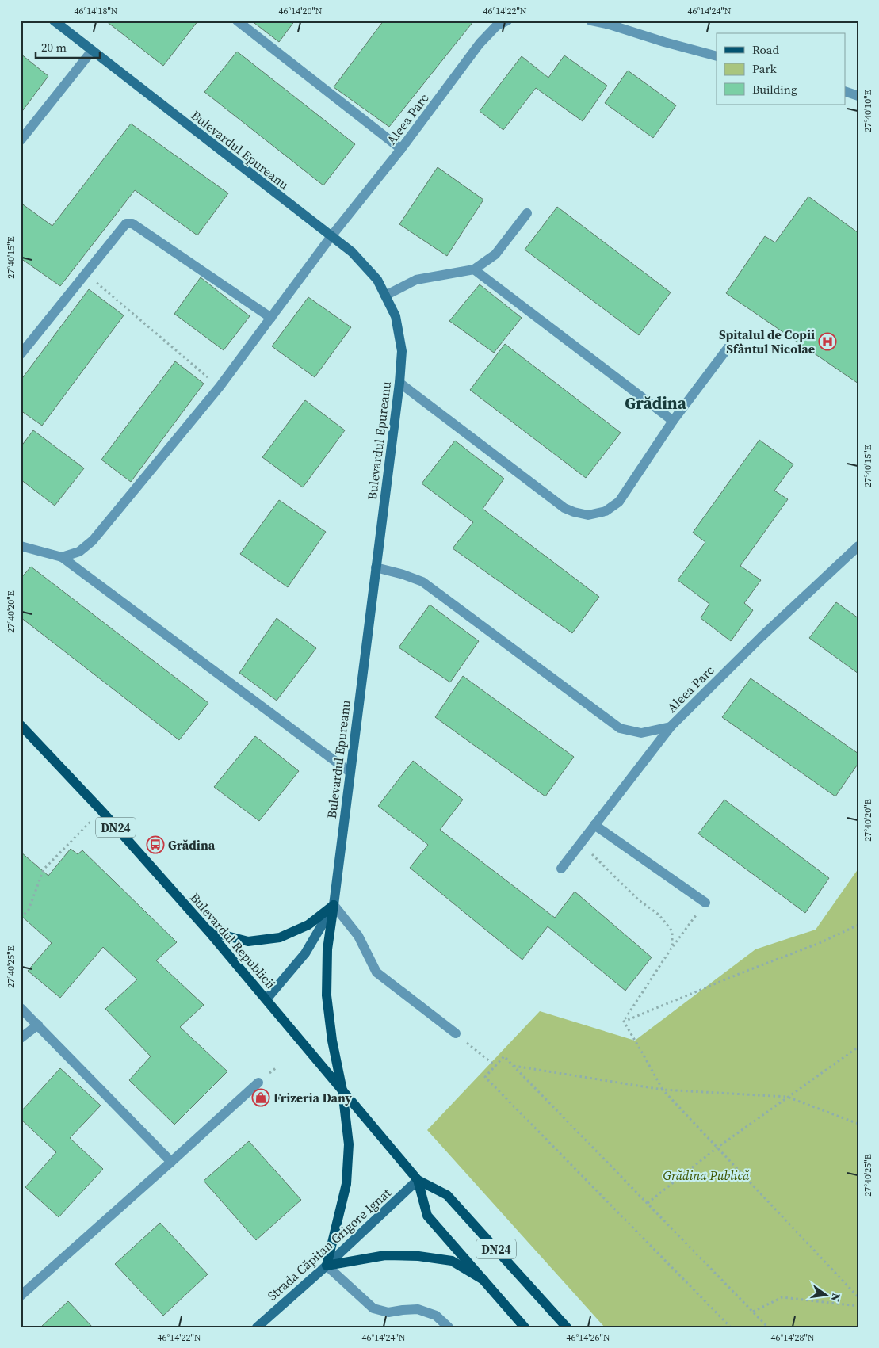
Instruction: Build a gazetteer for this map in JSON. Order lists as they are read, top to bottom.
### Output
{
  "streets": {
    "main road": [
      "Bulevardul Epureanu",
      "DN24",
      "Bulevardul Republicii",
      "Strada Căpitan Grigore Ignat"
    ],
    "street": ["Aleea Parc"]
  },
  "crossings": [
    ["Aleea Parc", "Bulevardul Epureanu"],
    ["Bulevardul Epureanu", "Bulevardul Republicii"],
    ["Bulevardul Republicii", "Strada Căpitan Grigore Ignat"]
  ],
  "districts": ["Grădina"],
  "parks": ["Grădina Publică"],
  "places": {
    "hospital": ["Spitalul de Copii Sfântul Nicolae"],
    "bus stop": ["Grădina"],
    "shop": ["Frizeria Dany"]
  },
  "legend": ["Road", "Park", "Building"],
  "scale_bar": "20 m",
  "north": "right",
  "coordinates": [
    "46°14'18\"N",
    "46°14'20\"N",
    "46°14'22\"N",
    "46°14'24\"N",
    "27°40'10\"E",
    "27°40'15\"E",
    "27°40'20\"E",
    "27°40'25\"E",
    "46°14'26\"N",
    "46°14'28\"N"
  ]
}
